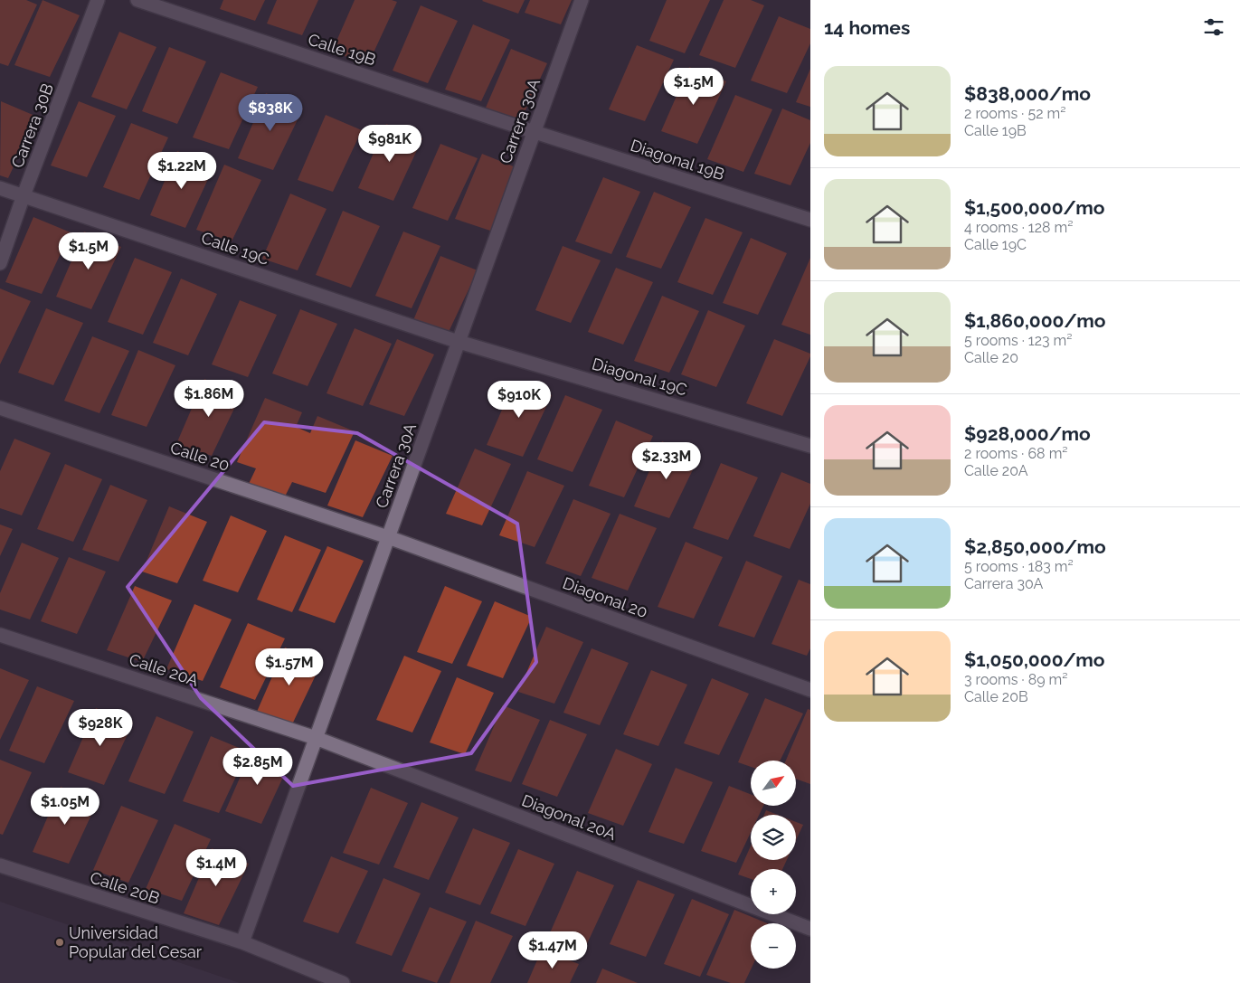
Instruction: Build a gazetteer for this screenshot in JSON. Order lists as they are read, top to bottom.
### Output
{
  "streets": {
    "street": [
      "Calle 19B",
      "Carrera 30A",
      "Carrera 30B",
      "Diagonal 19B",
      "Calle 19C",
      "Diagonal 19C",
      "Calle 20",
      "Diagonal 20",
      "Calle 20A",
      "Diagonal 20A",
      "Calle 20B"
    ]
  },
  "crossings": [
    ["Calle 19B", "Carrera 30A"],
    ["Calle 19B", "Diagonal 19B"],
    ["Carrera 30A", "Diagonal 19B"],
    ["Carrera 30A", "Calle 19C"],
    ["Carrera 30A", "Diagonal 19C"],
    ["Carrera 30A", "Calle 20"],
    ["Carrera 30A", "Diagonal 20"],
    ["Carrera 30A", "Calle 20A"],
    ["Carrera 30A", "Diagonal 20A"],
    ["Carrera 30A", "Calle 20B"],
    ["Carrera 30B", "Calle 19C"],
    ["Calle 19C", "Diagonal 19C"],
    ["Calle 20", "Diagonal 20"],
    ["Calle 20A", "Diagonal 20A"]
  ],
  "places": ["Universidad Popular del Cesar"],
  "north": "top right",
  "page": {
    "heading": "14 homes",
    "list": [
      {
        "name": "$838,000/mo",
        "note": "2 rooms · 52 m² · Calle 19B"
      },
      {
        "name": "$1,500,000/mo",
        "note": "4 rooms · 128 m² · Calle 19C"
      },
      {
        "name": "$1,860,000/mo",
        "note": "5 rooms · 123 m² · Calle 20"
      },
      {
        "name": "$928,000/mo",
        "note": "2 rooms · 68 m² · Calle 20A"
      },
      {
        "name": "$2,850,000/mo",
        "note": "5 rooms · 183 m² · Carrera 30A"
      },
      {
        "name": "$1,050,000/mo",
        "note": "3 rooms · 89 m² · Calle 20B"
      }
    ],
    "price": [
      "$1.5M",
      "$838K",
      "$981K",
      "$1.22M",
      "$1.5M",
      "$1.86M",
      "$910K",
      "$2.33M",
      "$1.57M",
      "$928K",
      "$2.85M",
      "$1.05M",
      "$1.4M",
      "$1.47M"
    ],
    "map_buttons": ["+", "−"]
  }
}
